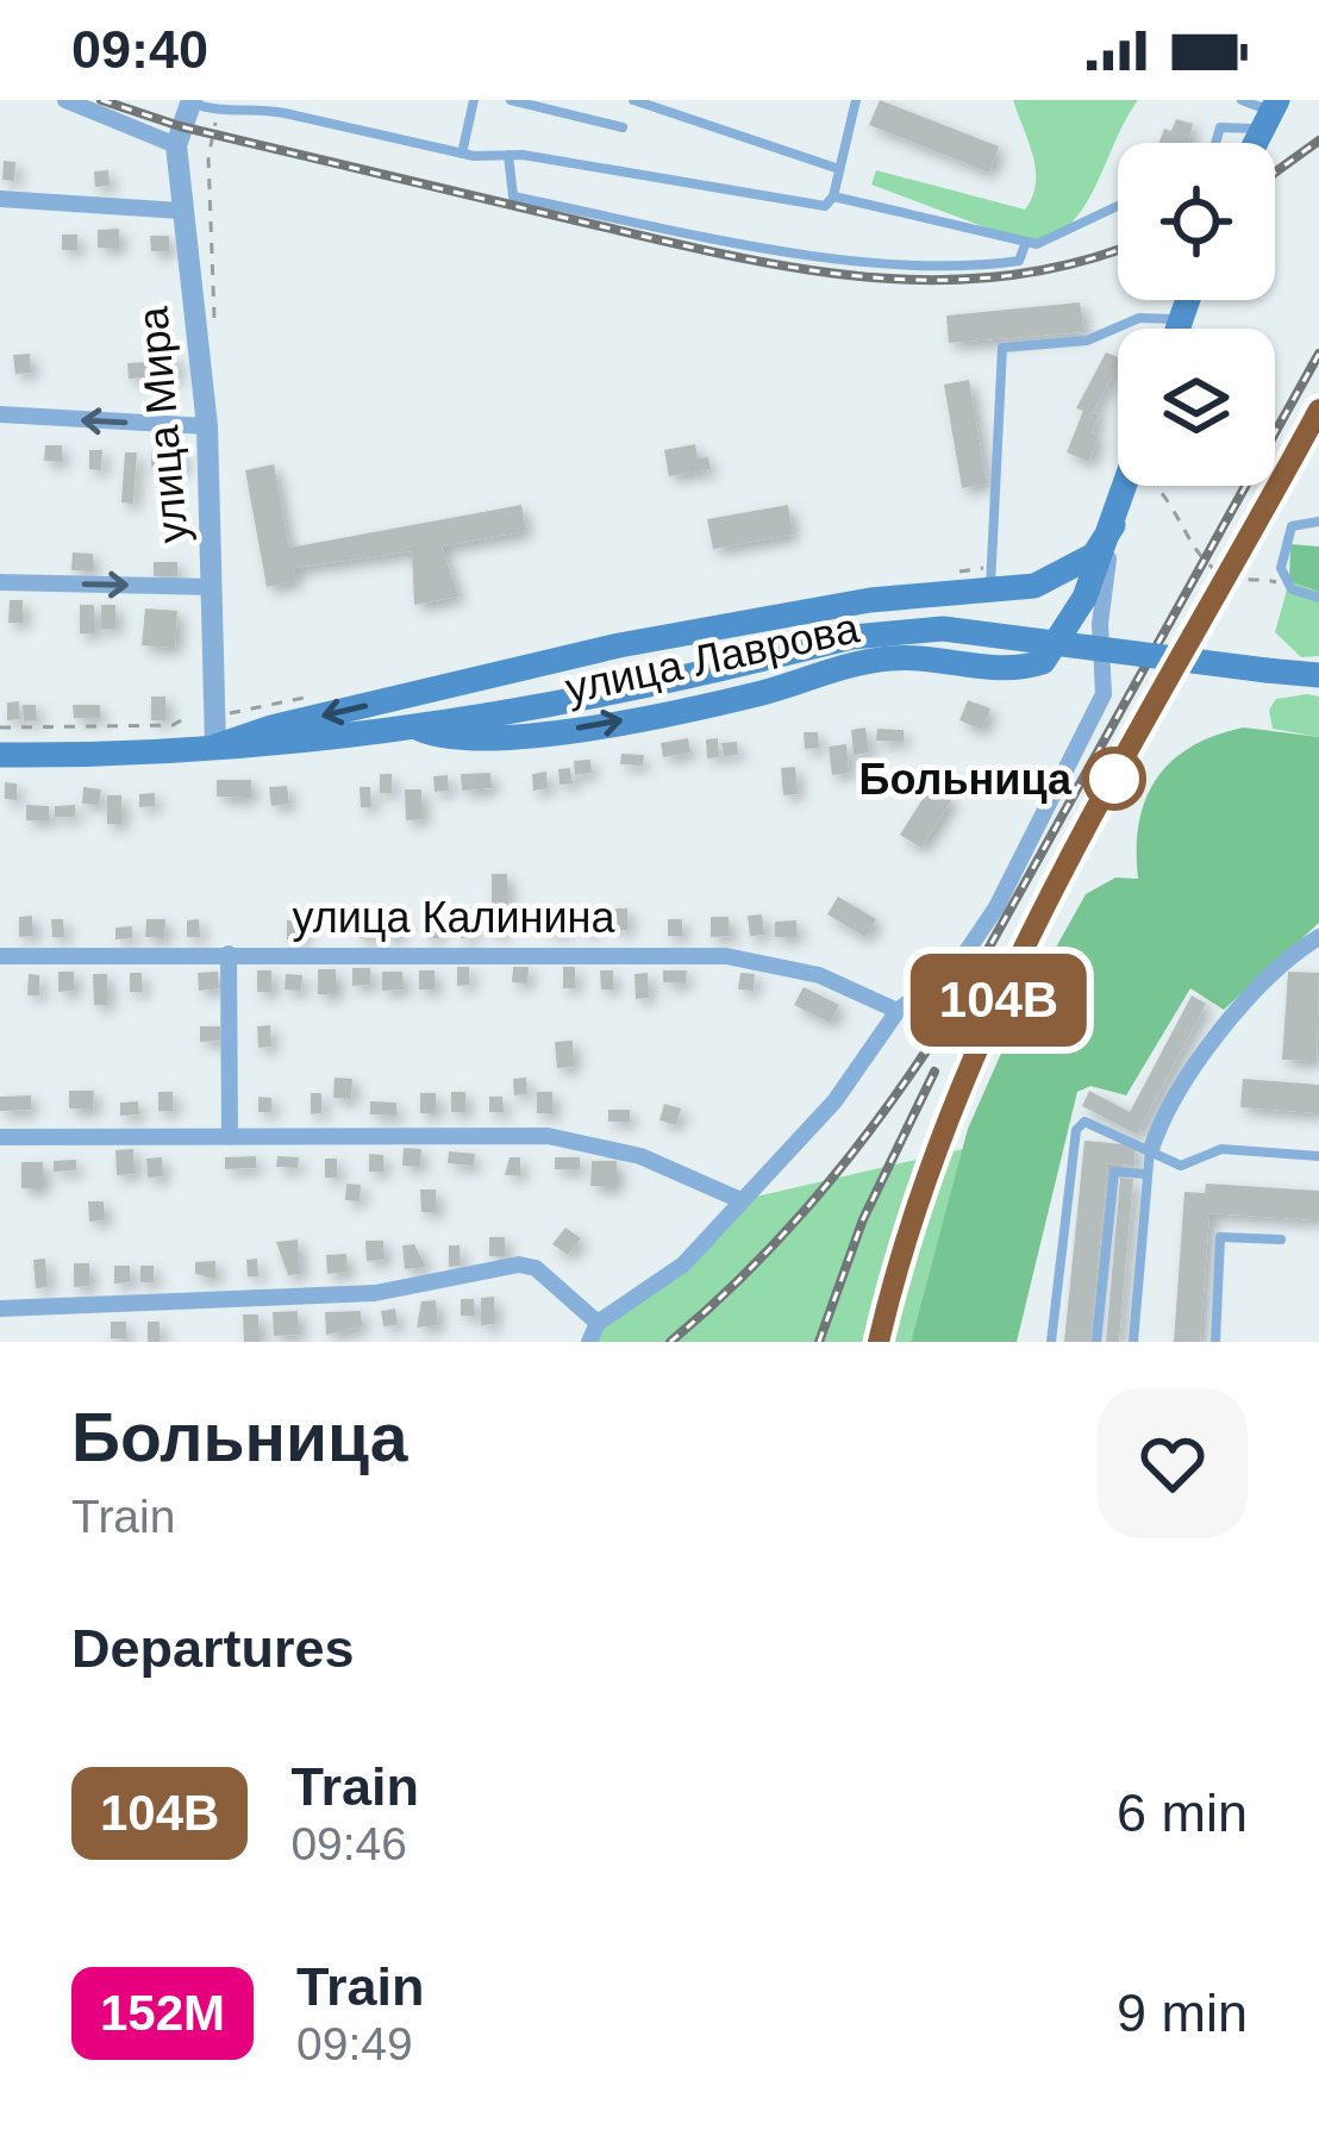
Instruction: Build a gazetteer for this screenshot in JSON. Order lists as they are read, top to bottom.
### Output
{
  "streets": {
    "main road": ["улица Лаврова"],
    "street": ["улица Мира", "улица Калинина"]
  },
  "crossings": [
    ["улица Мира", "улица Лаврова"]
  ],
  "places": ["Больница"],
  "page": {
    "status": "09:40",
    "on_map": "104В",
    "heading": [
      ["Больница", "Train"],
      "Departures"
    ],
    "list": [
      {
        "mark": "104В",
        "name": "Train",
        "note": "09:46",
        "value": "6 min"
      },
      {
        "mark": "152М",
        "name": "Train",
        "note": "09:49",
        "value": "9 min"
      }
    ]
  }
}
